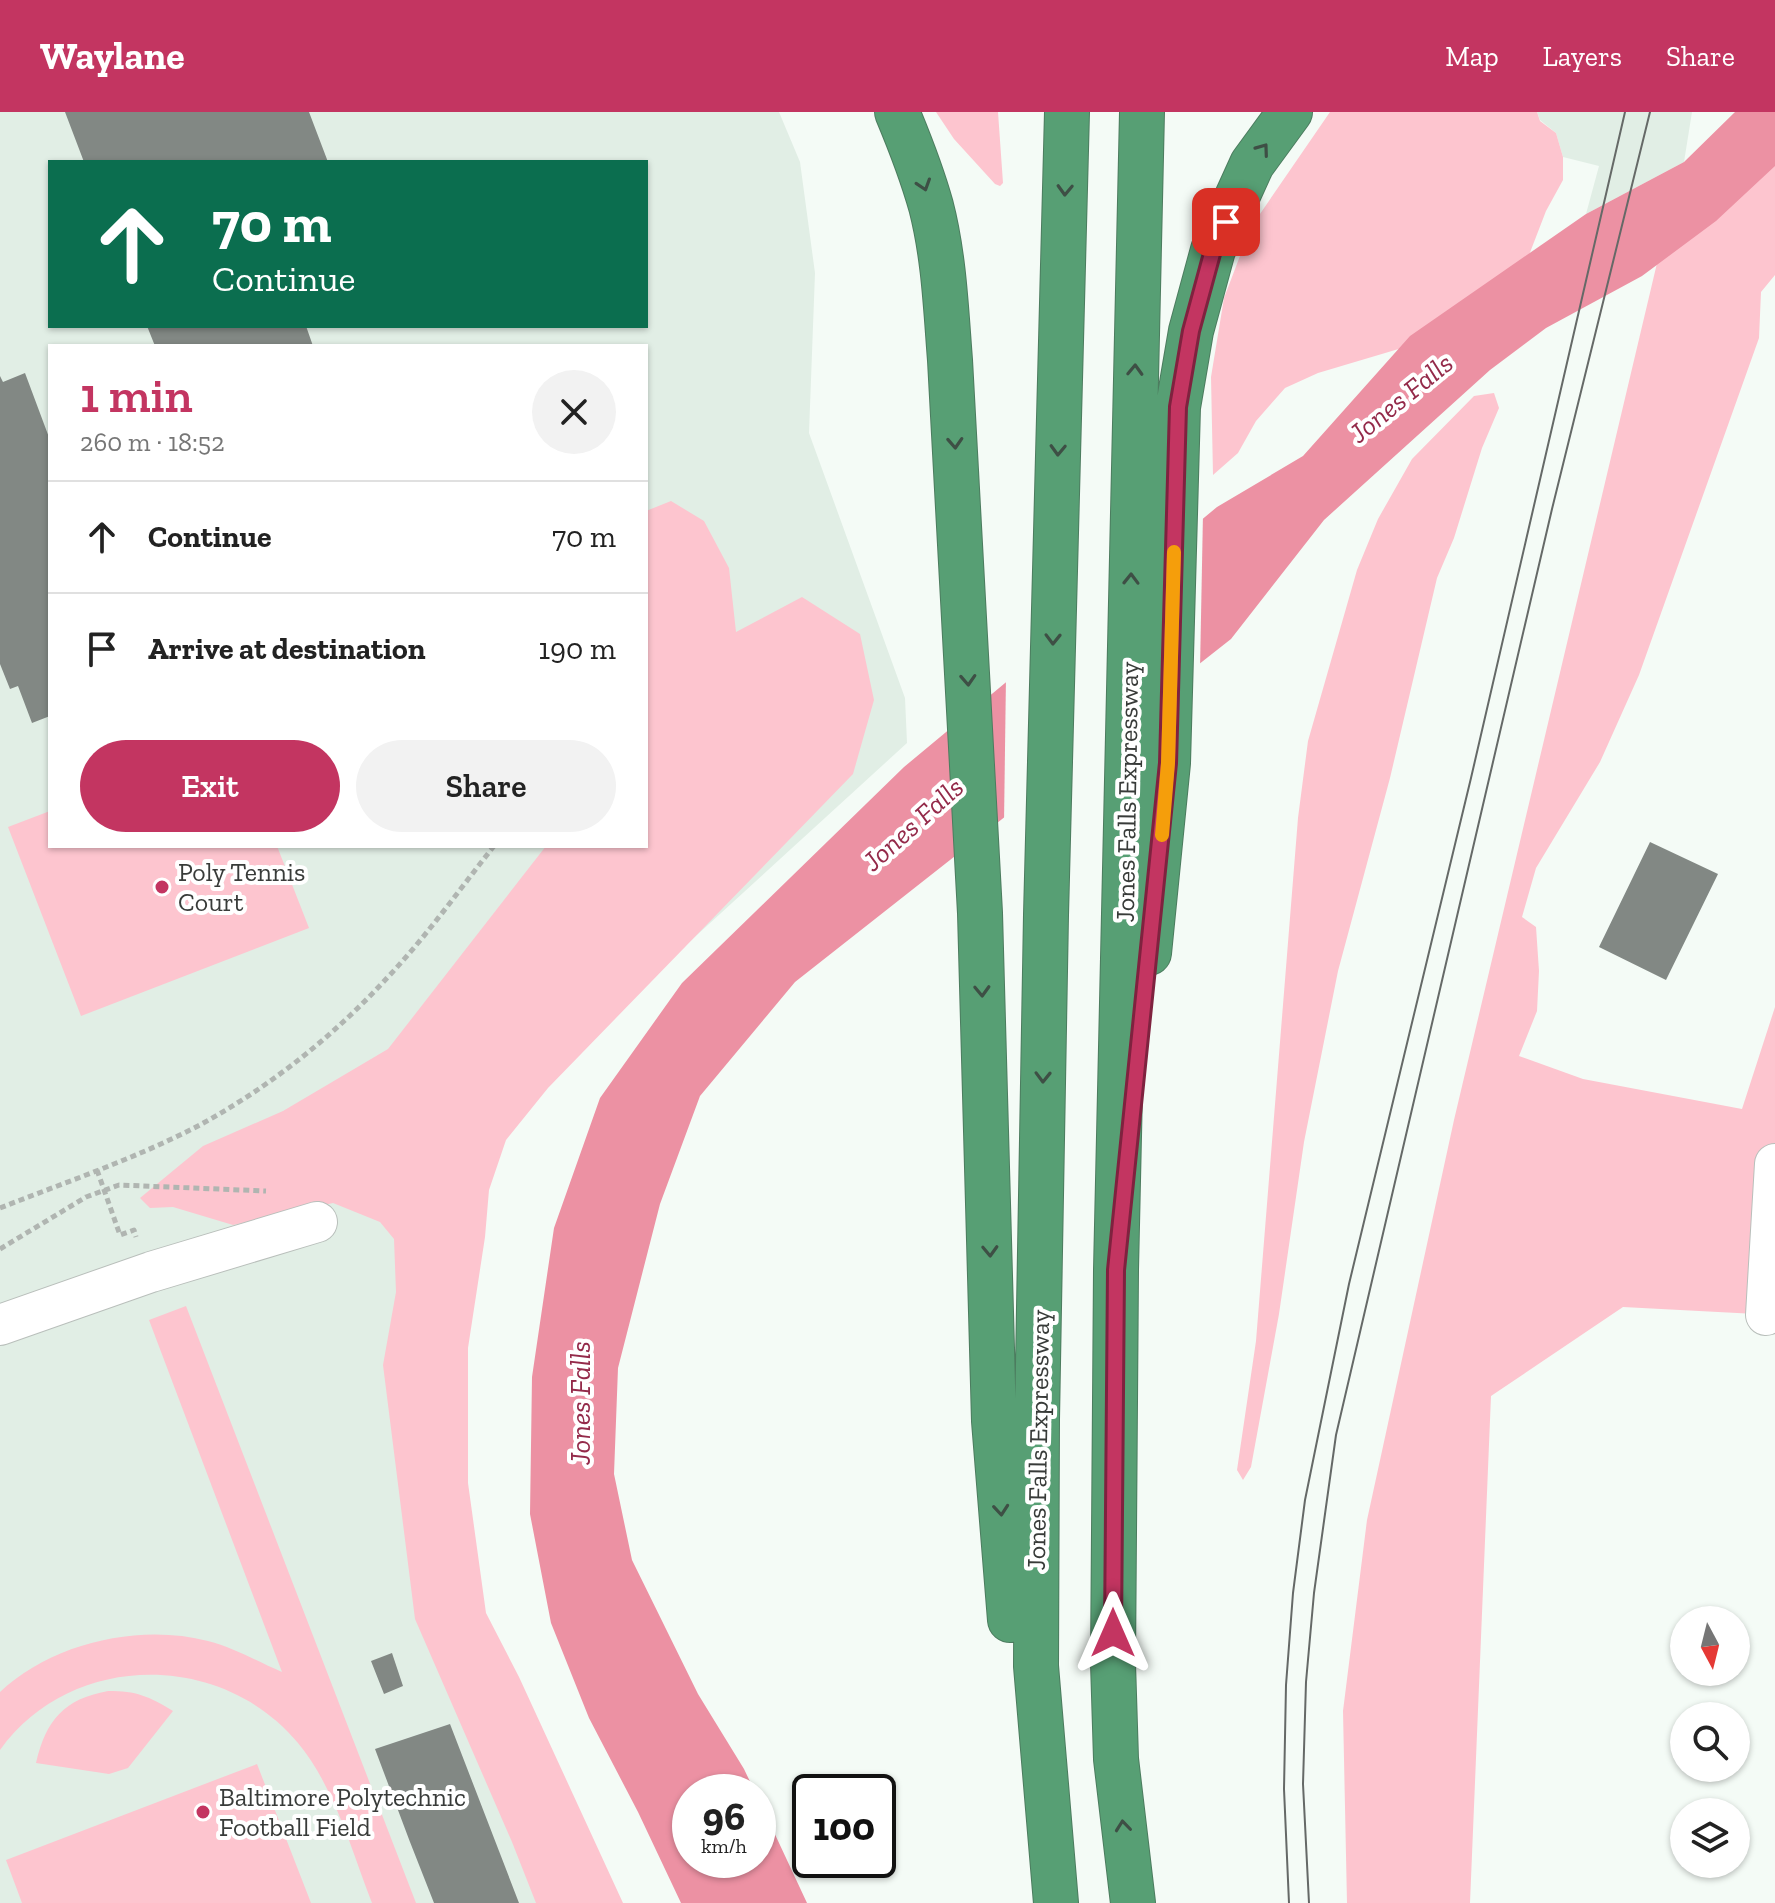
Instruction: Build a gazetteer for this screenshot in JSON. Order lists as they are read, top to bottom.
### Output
{
  "streets": {
    "highway": ["Jones Falls Expressway"]
  },
  "water": ["Jones Falls"],
  "places": ["Poly Tennis Court", "Baltimore Polytechnic Football Field"],
  "north": "bottom",
  "page": {
    "header": "Waylane",
    "nav": ["Map", "Layers", "Share"],
    "turn": ["70 m", "Continue"],
    "heading": ["1 min", "260 m · 18:52"],
    "list": [
      {
        "name": "Continue",
        "value": "70 m"
      },
      {
        "name": "Arrive at destination",
        "value": "190 m"
      }
    ],
    "buttons": ["Exit", "Share"],
    "speed": "96 km/h",
    "limit": "100"
  }
}
